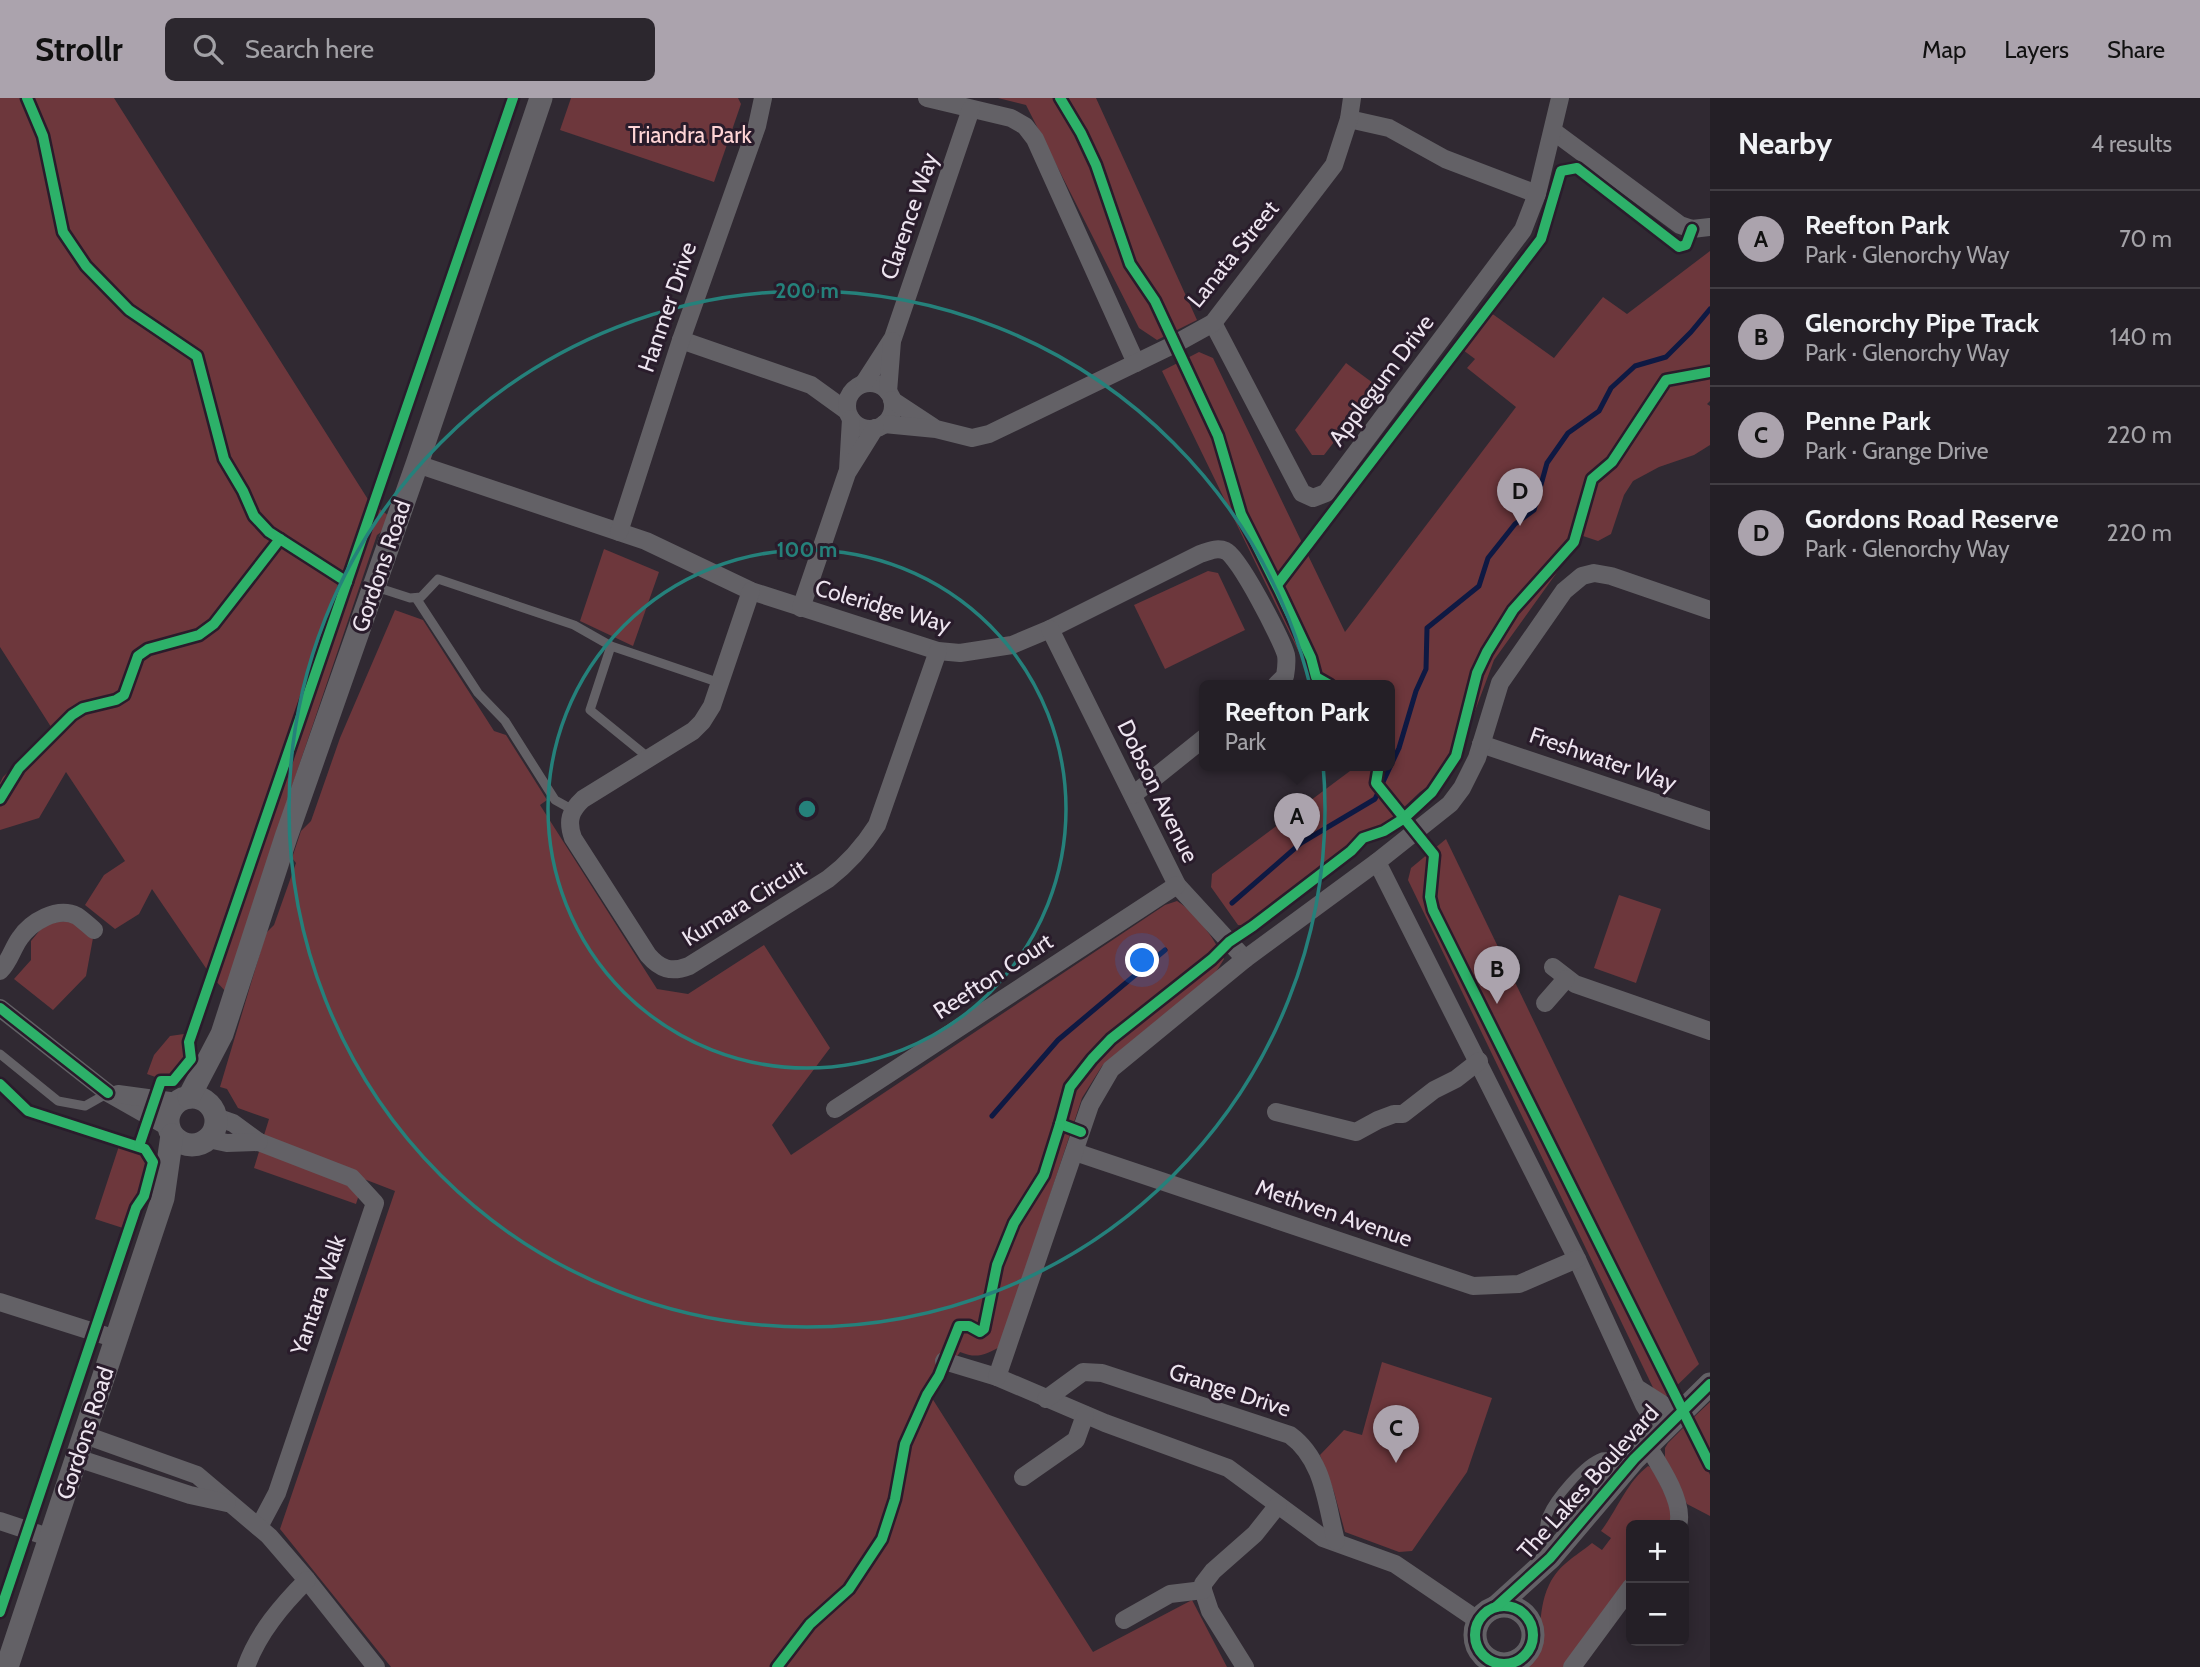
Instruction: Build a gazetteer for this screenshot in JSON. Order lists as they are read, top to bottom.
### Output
{
  "streets": {
    "street": [
      "Clarence Way",
      "Lanata Street",
      "Hanmer Drive",
      "Applegum Drive",
      "Gordons Road",
      "Coleridge Way",
      "Freshwater Way",
      "Dobson Avenue",
      "Kumara Circuit",
      "Reefton Court",
      "Methven Avenue",
      "Yantara Walk",
      "Grange Drive",
      "The Lakes Boulevard"
    ]
  },
  "crossings": [
    ["Clarence Way", "Lanata Street"],
    ["Lanata Street", "Applegum Drive"],
    ["Hanmer Drive", "Coleridge Way"],
    ["Gordons Road", "Coleridge Way"],
    ["Gordons Road", "Yantara Walk"],
    ["Coleridge Way", "Dobson Avenue"],
    ["Coleridge Way", "Kumara Circuit"],
    ["Dobson Avenue", "Reefton Court"]
  ],
  "parks": ["Triandra Park"],
  "page": {
    "header": "Strollr",
    "search": "Search here",
    "nav": ["Map", "Layers", "Share"],
    "heading": ["Nearby", "4 results"],
    "list": [
      {
        "mark": "A",
        "name": "Reefton Park",
        "note": "Park · Glenorchy Way",
        "value": "70 m"
      },
      {
        "mark": "B",
        "name": "Glenorchy Pipe Track",
        "note": "Park · Glenorchy Way",
        "value": "140 m"
      },
      {
        "mark": "C",
        "name": "Penne Park",
        "note": "Park · Grange Drive",
        "value": "220 m"
      },
      {
        "mark": "D",
        "name": "Gordons Road Reserve",
        "note": "Park · Glenorchy Way",
        "value": "220 m"
      }
    ],
    "pins": [
      "D",
      "A",
      "B",
      "C"
    ],
    "popup": ["Reefton Park", "Park"],
    "map_buttons": ["+", "−"]
  },
  "rings": ["200 m", "100 m"]
}
